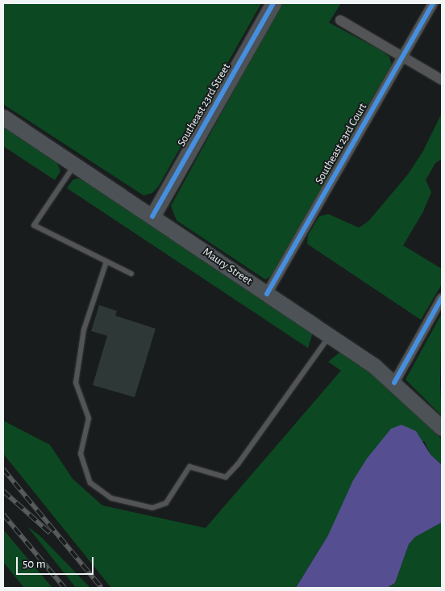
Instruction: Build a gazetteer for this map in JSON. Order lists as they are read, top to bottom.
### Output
{
  "streets": {
    "main road": ["Southeast 23rd Street", "Maury Street"],
    "street": ["Southeast 23rd Court"]
  },
  "crossings": [
    ["Southeast 23rd Street", "Maury Street"],
    ["Southeast 23rd Court", "Maury Street"]
  ],
  "scale_bar": "50 m"
}
